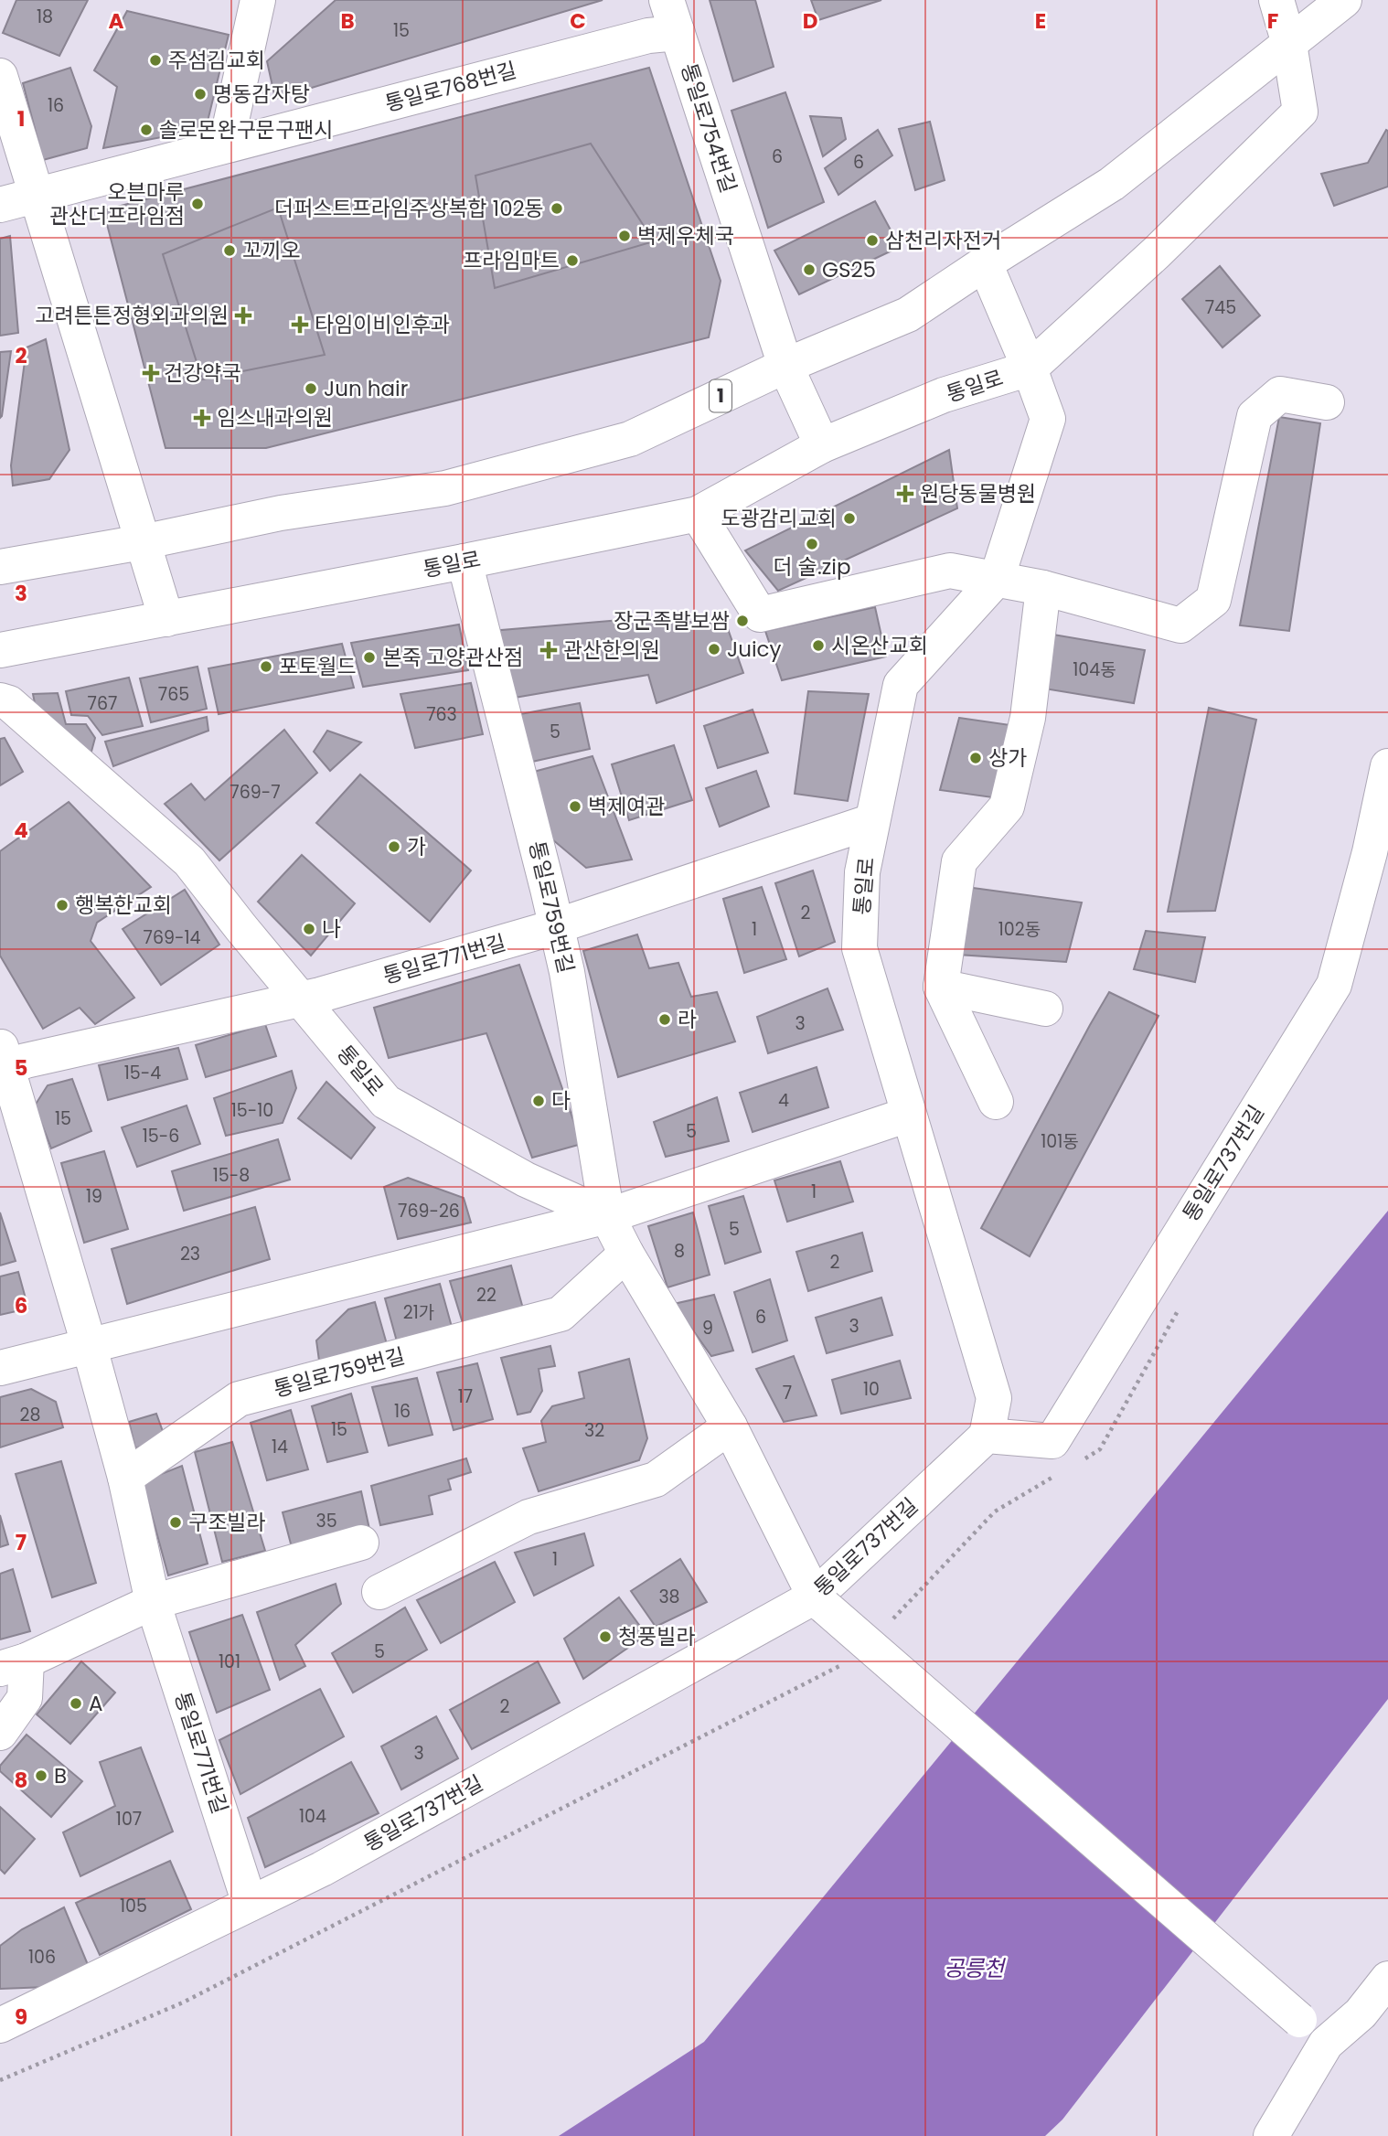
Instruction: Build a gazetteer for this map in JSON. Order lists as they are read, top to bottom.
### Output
{
  "streets": {
    "street": [
      "통일로768번길",
      "통일로754번길",
      "통일로",
      "1",
      "통일로759번길",
      "통일로771번길",
      "통일로737번길"
    ]
  },
  "crossings": [
    ["통일로768번길", "통일로754번길"],
    ["통일로754번길", "통일로"],
    ["통일로754번길", "1"],
    ["통일로", "1"],
    ["통일로", "통일로759번길"],
    ["통일로", "통일로771번길"],
    ["통일로", "통일로737번길"],
    ["통일로759번길", "통일로771번길"],
    ["통일로759번길", "통일로737번길"],
    ["통일로771번길", "통일로737번길"]
  ],
  "water": ["공릉천"],
  "places": {
    "other": [
      "주섬김교회",
      "명동감자탕",
      "솔로몬완구문구팬시",
      "오븐마루 관산더프라임점",
      "더퍼스트프라임주상복합 102동",
      "벽제우체국",
      "삼천리자전거",
      "꼬끼오",
      "프라임마트",
      "GS25",
      "Jun hair",
      "도광감리교회",
      "더 술.zip",
      "장군족발보쌈",
      "시온산교회",
      "Juicy",
      "본죽 고양관산점",
      "포토월드",
      "상가",
      "벽제여관",
      "가",
      "행복한교회",
      "나",
      "라",
      "다",
      "구조빌라",
      "청풍빌라",
      "A",
      "B"
    ],
    "health": [
      "고려튼튼정형외과의원",
      "타임이비인후과",
      "건강약국",
      "임스내과의원",
      "원당동물병원",
      "관산한의원"
    ]
  },
  "house_numbers": [
    "18",
    "15",
    "16",
    "6",
    "6",
    "745",
    "104동",
    "765",
    "767",
    "763",
    "5",
    "769-7",
    "2",
    "1",
    "102동",
    "769-14",
    "3",
    "15-4",
    "4",
    "15-10",
    "15",
    "5",
    "15-6",
    "101동",
    "15-8",
    "1",
    "19",
    "769-26",
    "5",
    "8",
    "23",
    "2",
    "22",
    "21가",
    "6",
    "3",
    "9",
    "10",
    "7",
    "17",
    "16",
    "28",
    "15",
    "32",
    "14",
    "35",
    "1",
    "38",
    "5",
    "101",
    "2",
    "3",
    "104",
    "107",
    "105",
    "106"
  ],
  "grid": {
    "columns": [
      "A",
      "B",
      "C",
      "D",
      "E",
      "F"
    ],
    "rows": [
      "1",
      "2",
      "3",
      "4",
      "5",
      "6",
      "7",
      "8",
      "9"
    ]
  }
}
